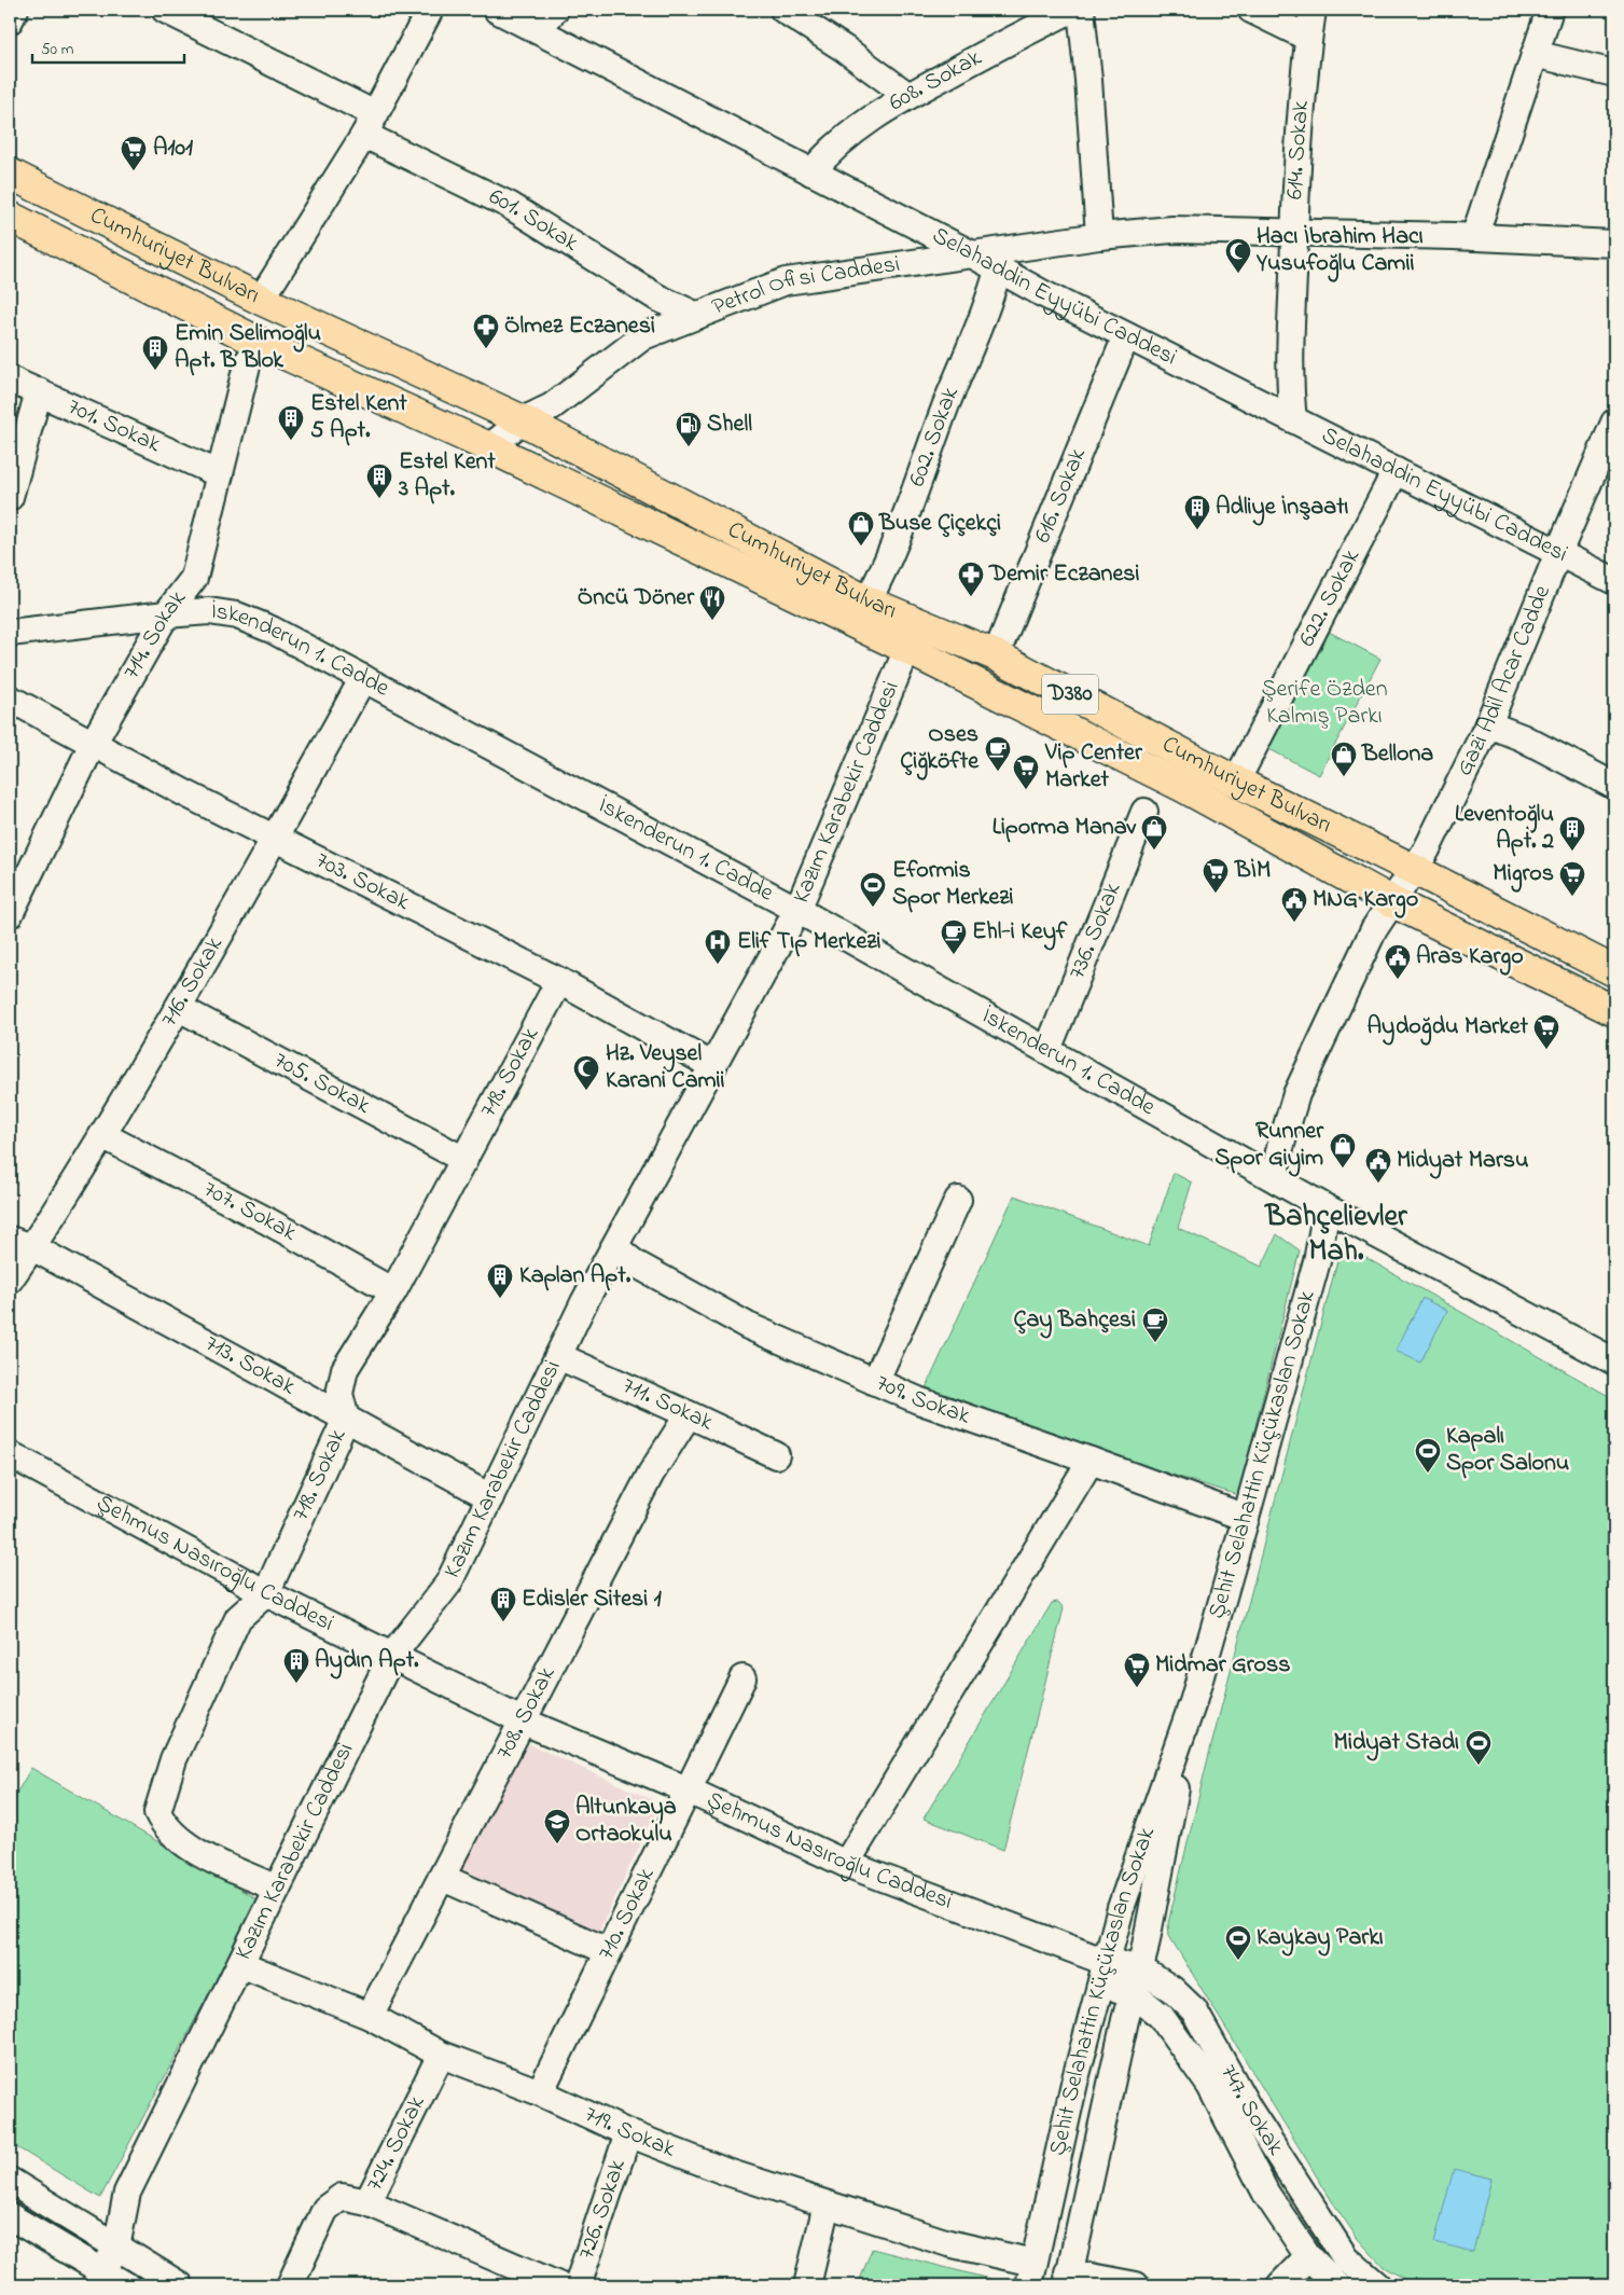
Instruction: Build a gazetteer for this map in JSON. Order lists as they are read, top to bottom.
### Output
{
  "streets": {
    "main road": ["Cumhuriyet Bulvarı", "D380"],
    "street": [
      "608. Sokak",
      "614. Sokak",
      "601. Sokak",
      "Petrol Ofisi Caddesi",
      "Selahaddin Eyyübi Caddesi",
      "701. Sokak",
      "602. Sokak",
      "616. Sokak",
      "622. Sokak",
      "714. Sokak",
      "İskenderun 1. Cadde",
      "Gazi Adil Acar Cadde",
      "Kazım Karabekir Caddesi",
      "703. Sokak",
      "736. Sokak",
      "716. Sokak",
      "718. Sokak",
      "705. Sokak",
      "707. Sokak",
      "713. Sokak",
      "709. Sokak",
      "711. Sokak",
      "Şehit Selahattin Küçükaslan Sokak",
      "Şehmus Nasıroğlu Caddesi",
      "708. Sokak",
      "710. Sokak",
      "747. Sokak",
      "719. Sokak",
      "724. Sokak",
      "726. Sokak"
    ]
  },
  "crossings": [
    ["608. Sokak", "Selahaddin Eyyübi Caddesi"],
    ["614. Sokak", "Petrol Ofisi Caddesi"],
    ["614. Sokak", "Selahaddin Eyyübi Caddesi"],
    ["601. Sokak", "Petrol Ofisi Caddesi"],
    ["Cumhuriyet Bulvarı", "Petrol Ofisi Caddesi"],
    ["Cumhuriyet Bulvarı", "602. Sokak"],
    ["Cumhuriyet Bulvarı", "616. Sokak"],
    ["Cumhuriyet Bulvarı", "622. Sokak"],
    ["Cumhuriyet Bulvarı", "714. Sokak"],
    ["Cumhuriyet Bulvarı", "Gazi Adil Acar Cadde"],
    ["Cumhuriyet Bulvarı", "Kazım Karabekir Caddesi"],
    ["Petrol Ofisi Caddesi", "Selahaddin Eyyübi Caddesi"],
    ["Selahaddin Eyyübi Caddesi", "602. Sokak"],
    ["Selahaddin Eyyübi Caddesi", "616. Sokak"],
    ["Selahaddin Eyyübi Caddesi", "622. Sokak"],
    ["Selahaddin Eyyübi Caddesi", "Gazi Adil Acar Cadde"],
    ["701. Sokak", "714. Sokak"],
    ["714. Sokak", "İskenderun 1. Cadde"],
    ["714. Sokak", "703. Sokak"],
    ["İskenderun 1. Cadde", "Kazım Karabekir Caddesi"],
    ["İskenderun 1. Cadde", "736. Sokak"],
    ["İskenderun 1. Cadde", "716. Sokak"],
    ["İskenderun 1. Cadde", "Şehit Selahattin Küçükaslan Sokak"],
    ["Kazım Karabekir Caddesi", "703. Sokak"],
    ["Kazım Karabekir Caddesi", "718. Sokak"],
    ["Kazım Karabekir Caddesi", "713. Sokak"],
    ["Kazım Karabekir Caddesi", "709. Sokak"],
    ["Kazım Karabekir Caddesi", "711. Sokak"],
    ["Kazım Karabekir Caddesi", "Şehmus Nasıroğlu Caddesi"],
    ["Kazım Karabekir Caddesi", "719. Sokak"],
    ["703. Sokak", "716. Sokak"],
    ["703. Sokak", "718. Sokak"],
    ["716. Sokak", "705. Sokak"],
    ["716. Sokak", "707. Sokak"],
    ["716. Sokak", "713. Sokak"],
    ["718. Sokak", "705. Sokak"],
    ["718. Sokak", "707. Sokak"],
    ["718. Sokak", "713. Sokak"],
    ["718. Sokak", "Şehmus Nasıroğlu Caddesi"],
    ["709. Sokak", "Şehit Selahattin Küçükaslan Sokak"],
    ["711. Sokak", "708. Sokak"],
    ["Şehit Selahattin Küçükaslan Sokak", "Şehmus Nasıroğlu Caddesi"],
    ["Şehit Selahattin Küçükaslan Sokak", "747. Sokak"],
    ["Şehit Selahattin Küçükaslan Sokak", "719. Sokak"],
    ["Şehmus Nasıroğlu Caddesi", "708. Sokak"],
    ["Şehmus Nasıroğlu Caddesi", "710. Sokak"],
    ["Şehmus Nasıroğlu Caddesi", "747. Sokak"],
    ["708. Sokak", "719. Sokak"],
    ["710. Sokak", "719. Sokak"],
    ["719. Sokak", "724. Sokak"],
    ["719. Sokak", "726. Sokak"]
  ],
  "districts": ["Bahçelievler Mah."],
  "parks": ["Şerife Özden Kalmış Parkı"],
  "places": {
    "supermarket": [
      "A101",
      "Vip Center Market",
      "BİM",
      "Migros",
      "Aydoğdu Market",
      "Midmar Gross"
    ],
    "mosque": ["Hacı İbrahim Hacı Yusufoğlu Camii", "Hz. Veysel Karani Camii"],
    "pharmacy": ["Ölmez Eczanesi", "Demir Eczanesi"],
    "building": [
      "Emin Selimoğlu Apt. B Blok",
      "Estel Kent 5 Apt.",
      "Estel Kent 3 Apt.",
      "Adliye İnşaatı",
      "Leventoğlu Apt. 2",
      "Kaplan Apt.",
      "Edisler Sitesi 1",
      "Aydın Apt."
    ],
    "fuel station": ["Shell"],
    "shop": [
      "Buse Çiçekçi",
      "Bellona",
      "Liporma Manav",
      "Runner Spor Giyim"
    ],
    "restaurant": ["Öncü Döner"],
    "cafe": ["Oses Çiğköfte", "Ehl-i Keyf", "Çay Bahçesi"],
    "sports": [
      "Eformis Spor Merkezi",
      "Kapalı Spor Salonu",
      "Midyat Stadı",
      "Kaykay Parkı"
    ],
    "public building": ["MNG Kargo", "Aras Kargo", "Midyat Marsu"],
    "hospital": ["Elif Tıp Merkezi"],
    "school or university": ["Altunkaya Ortaokulu"]
  },
  "scale_bar": "50 m"
}
